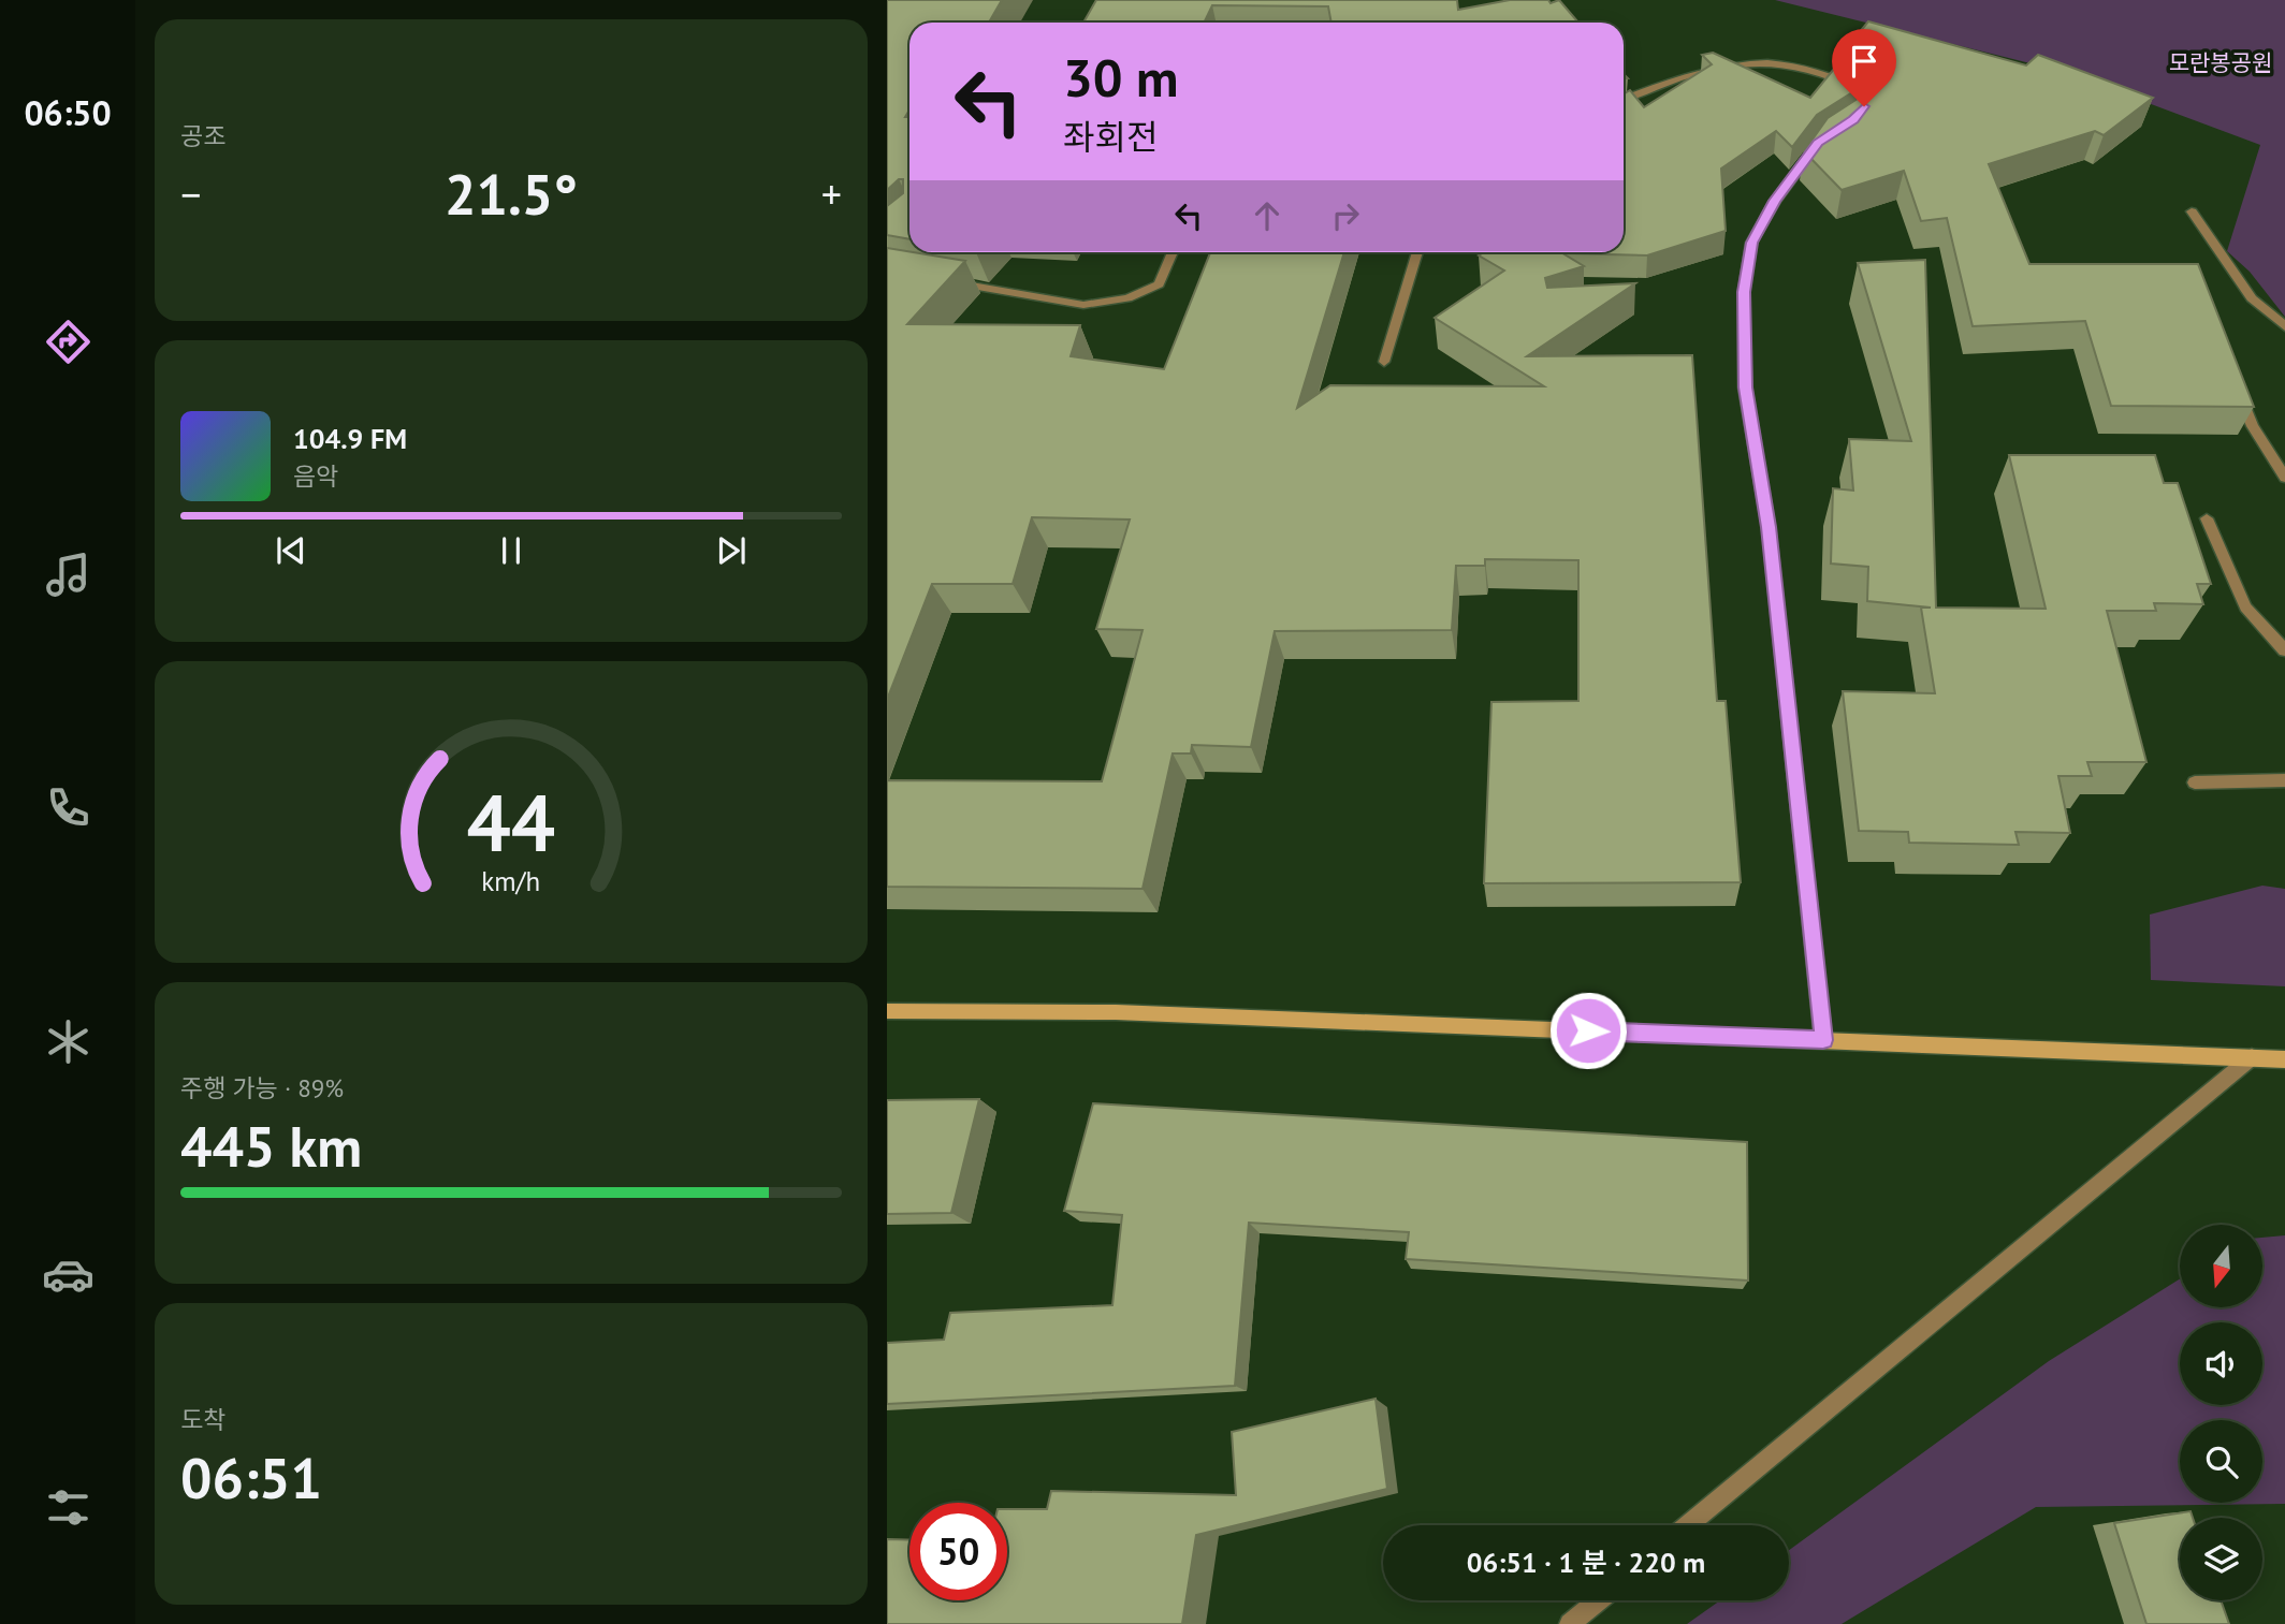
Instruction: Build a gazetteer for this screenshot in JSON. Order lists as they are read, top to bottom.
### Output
{
  "parks": ["모란봉공원"],
  "north": "bottom",
  "page": {
    "tabs": "06:50",
    "tile": [
      "공조",
      ["주행 가능 · 89%", "445 km"],
      ["도착", "06:51"]
    ],
    "turn": ["30 m", "좌회전"],
    "heat": ["−", "21.5°", "+"],
    "song": ["104.9 FM", "음악"],
    "limit": "50",
    "trip": "06:51 · 1 분 · 220 m",
    "gauge": ["44", "km/h"]
  }
}
